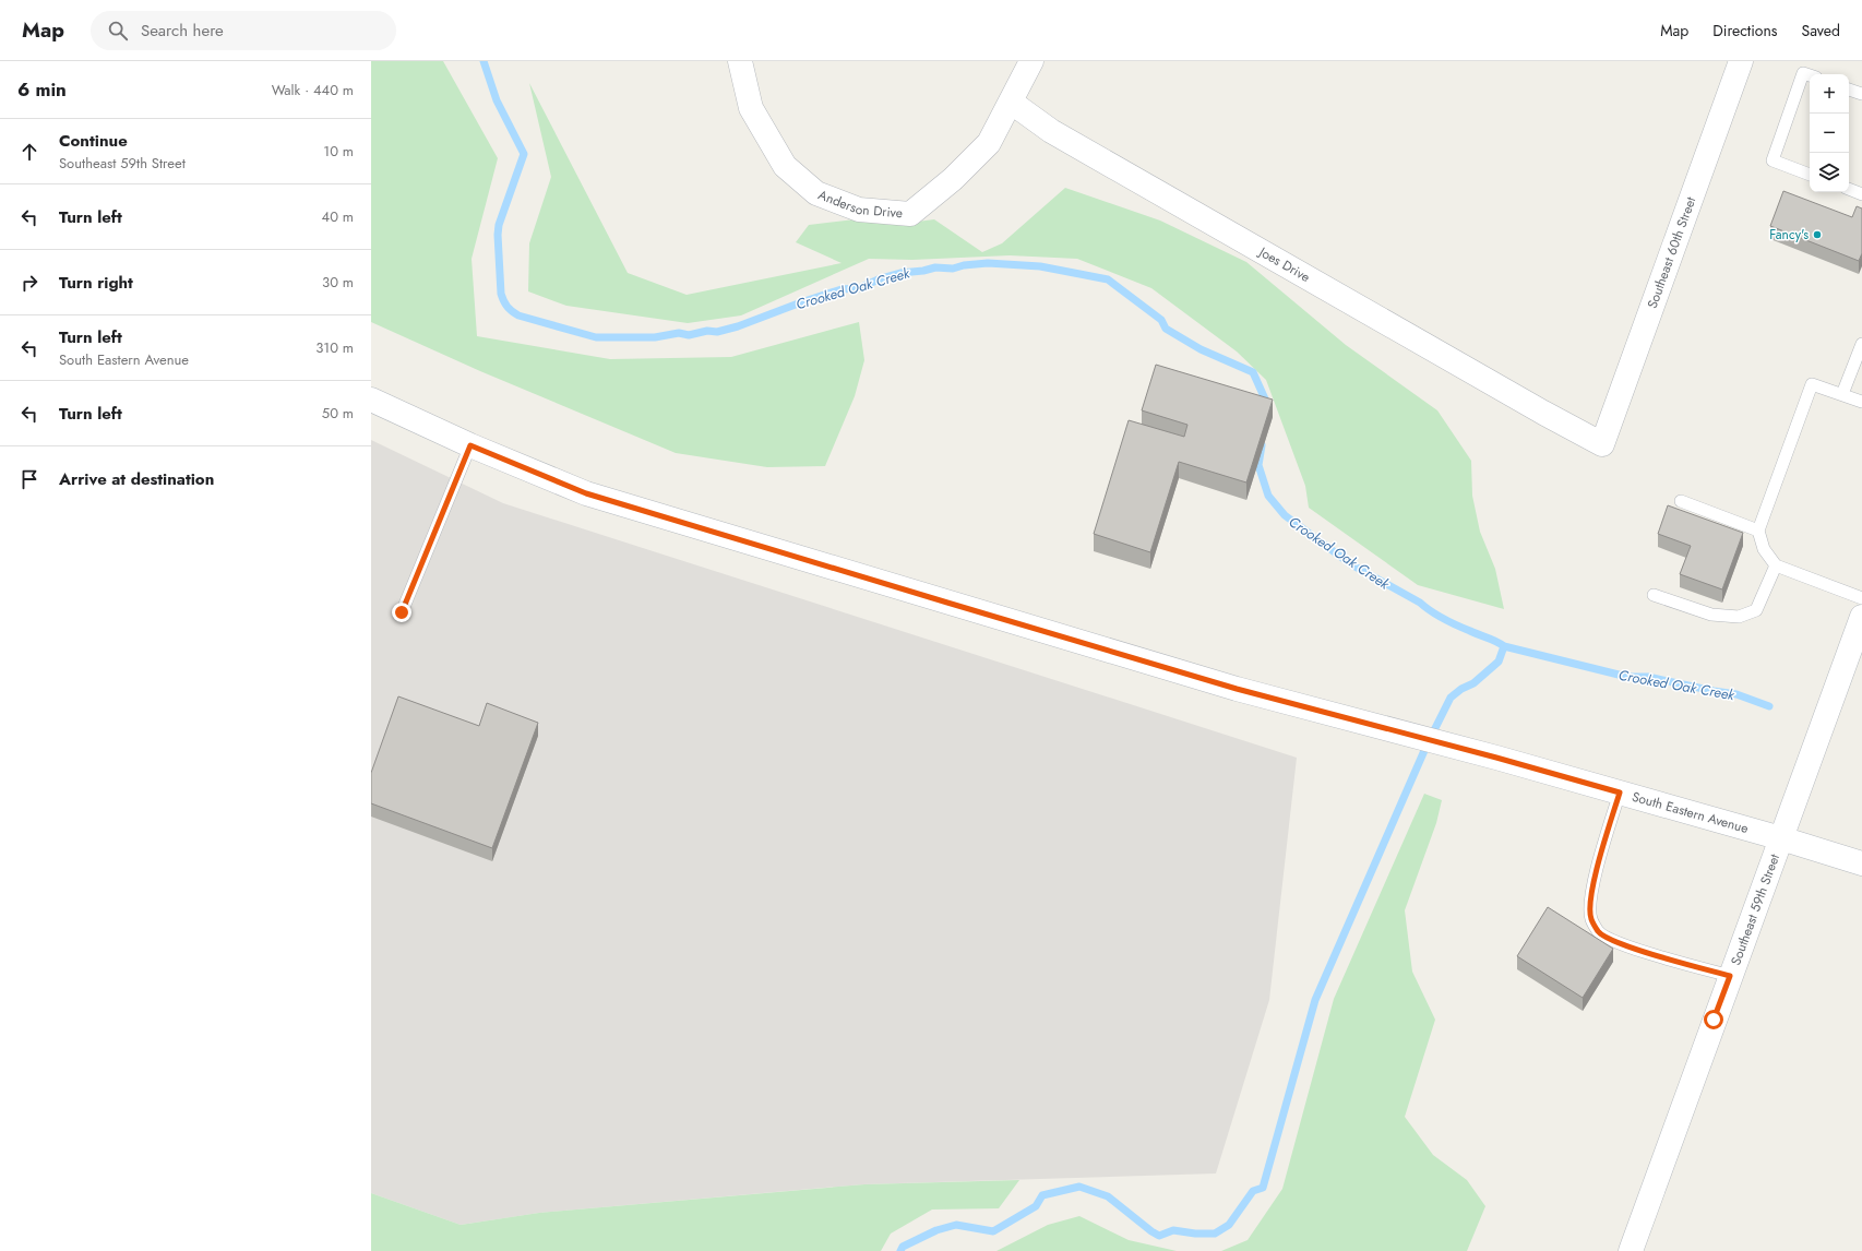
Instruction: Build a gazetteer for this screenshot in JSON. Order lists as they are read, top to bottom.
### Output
{
  "streets": {
    "main road": [
      "Anderson Drive",
      "Southeast 60th Street",
      "Joes Drive",
      "South Eastern Avenue",
      "Southeast 59th Street"
    ]
  },
  "crossings": [
    ["Anderson Drive", "Joes Drive"],
    ["Southeast 60th Street", "Joes Drive"],
    ["South Eastern Avenue", "Southeast 59th Street"]
  ],
  "water": ["Crooked Oak Creek"],
  "places": ["Fancy's"],
  "page": {
    "header": "Map",
    "search": "Search here",
    "nav": ["Map", "Directions", "Saved"],
    "heading": ["6 min", "Walk · 440 m"],
    "map_buttons": ["+", "−"],
    "list": [
      ["Continue", "Southeast 59th Street", "10 m"],
      ["Turn left", "40 m"],
      ["Turn right", "30 m"],
      ["Turn left", "South Eastern Avenue", "310 m"],
      ["Turn left", "50 m"],
      "Arrive at destination"
    ]
  }
}
